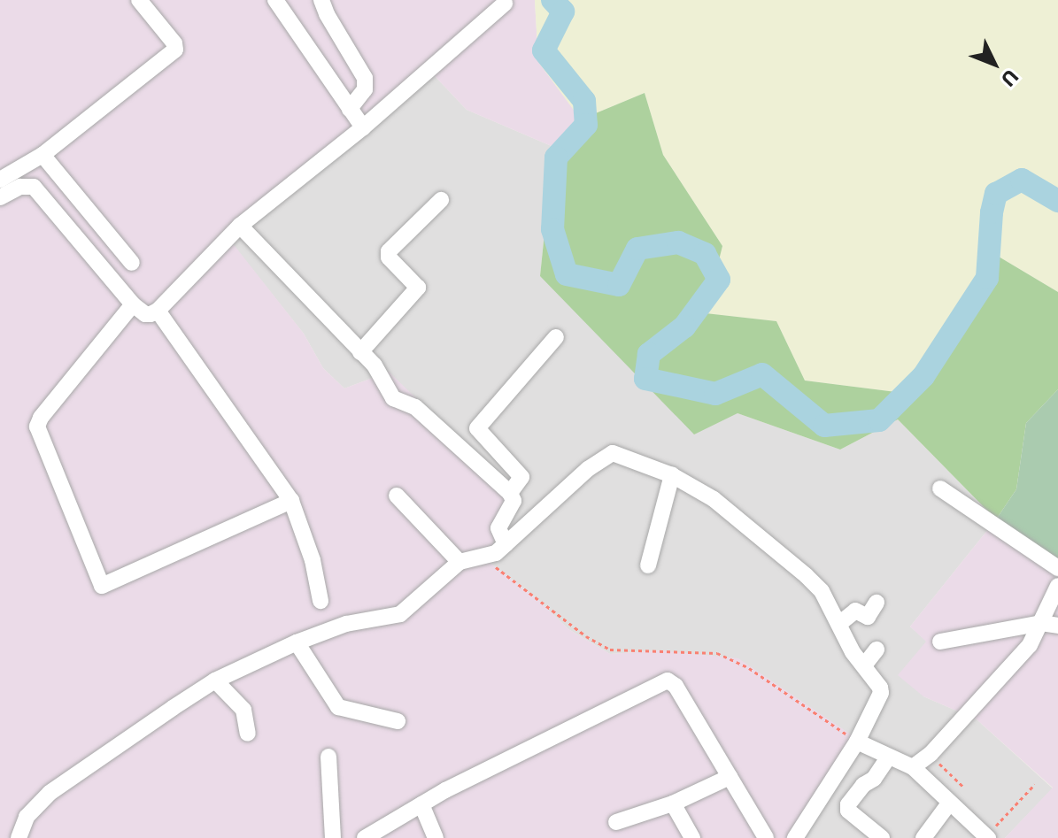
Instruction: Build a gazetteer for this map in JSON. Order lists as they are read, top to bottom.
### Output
{
  "north": "bottom right"
}
